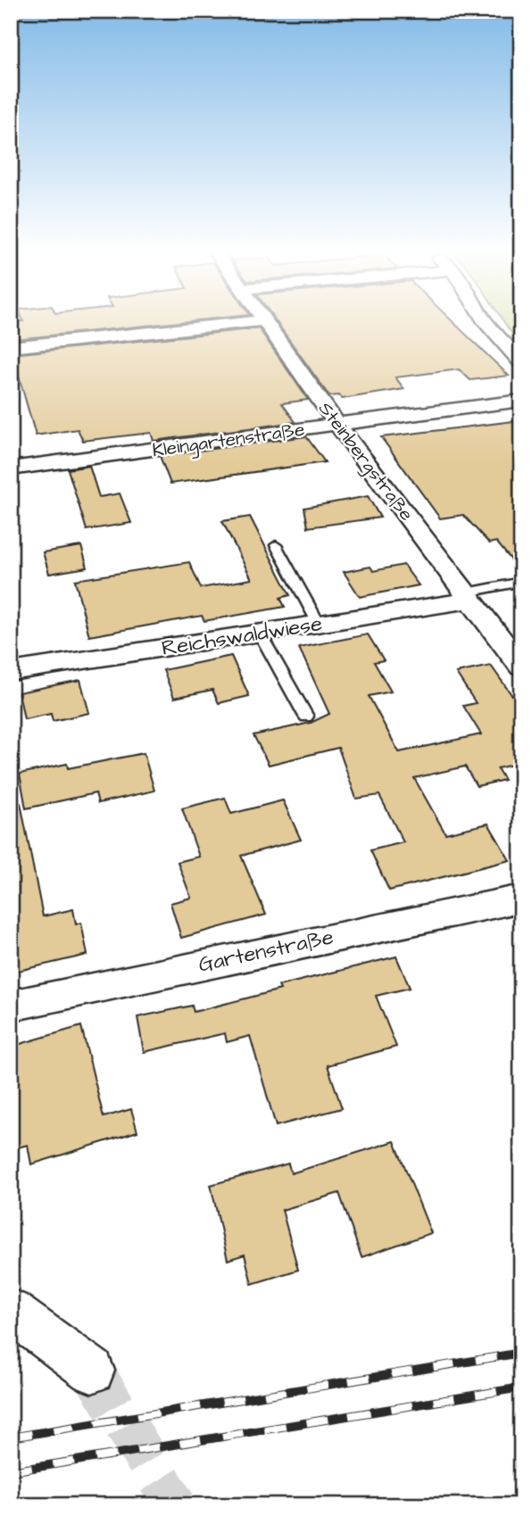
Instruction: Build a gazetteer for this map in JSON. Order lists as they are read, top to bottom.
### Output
{
  "streets": {
    "street": [
      "Kleingartenstraße",
      "Steinbergstraße",
      "Reichswaldwiese",
      "Gartenstraße"
    ]
  },
  "crossings": [
    ["Kleingartenstraße", "Steinbergstraße"],
    ["Steinbergstraße", "Reichswaldwiese"]
  ]
}
